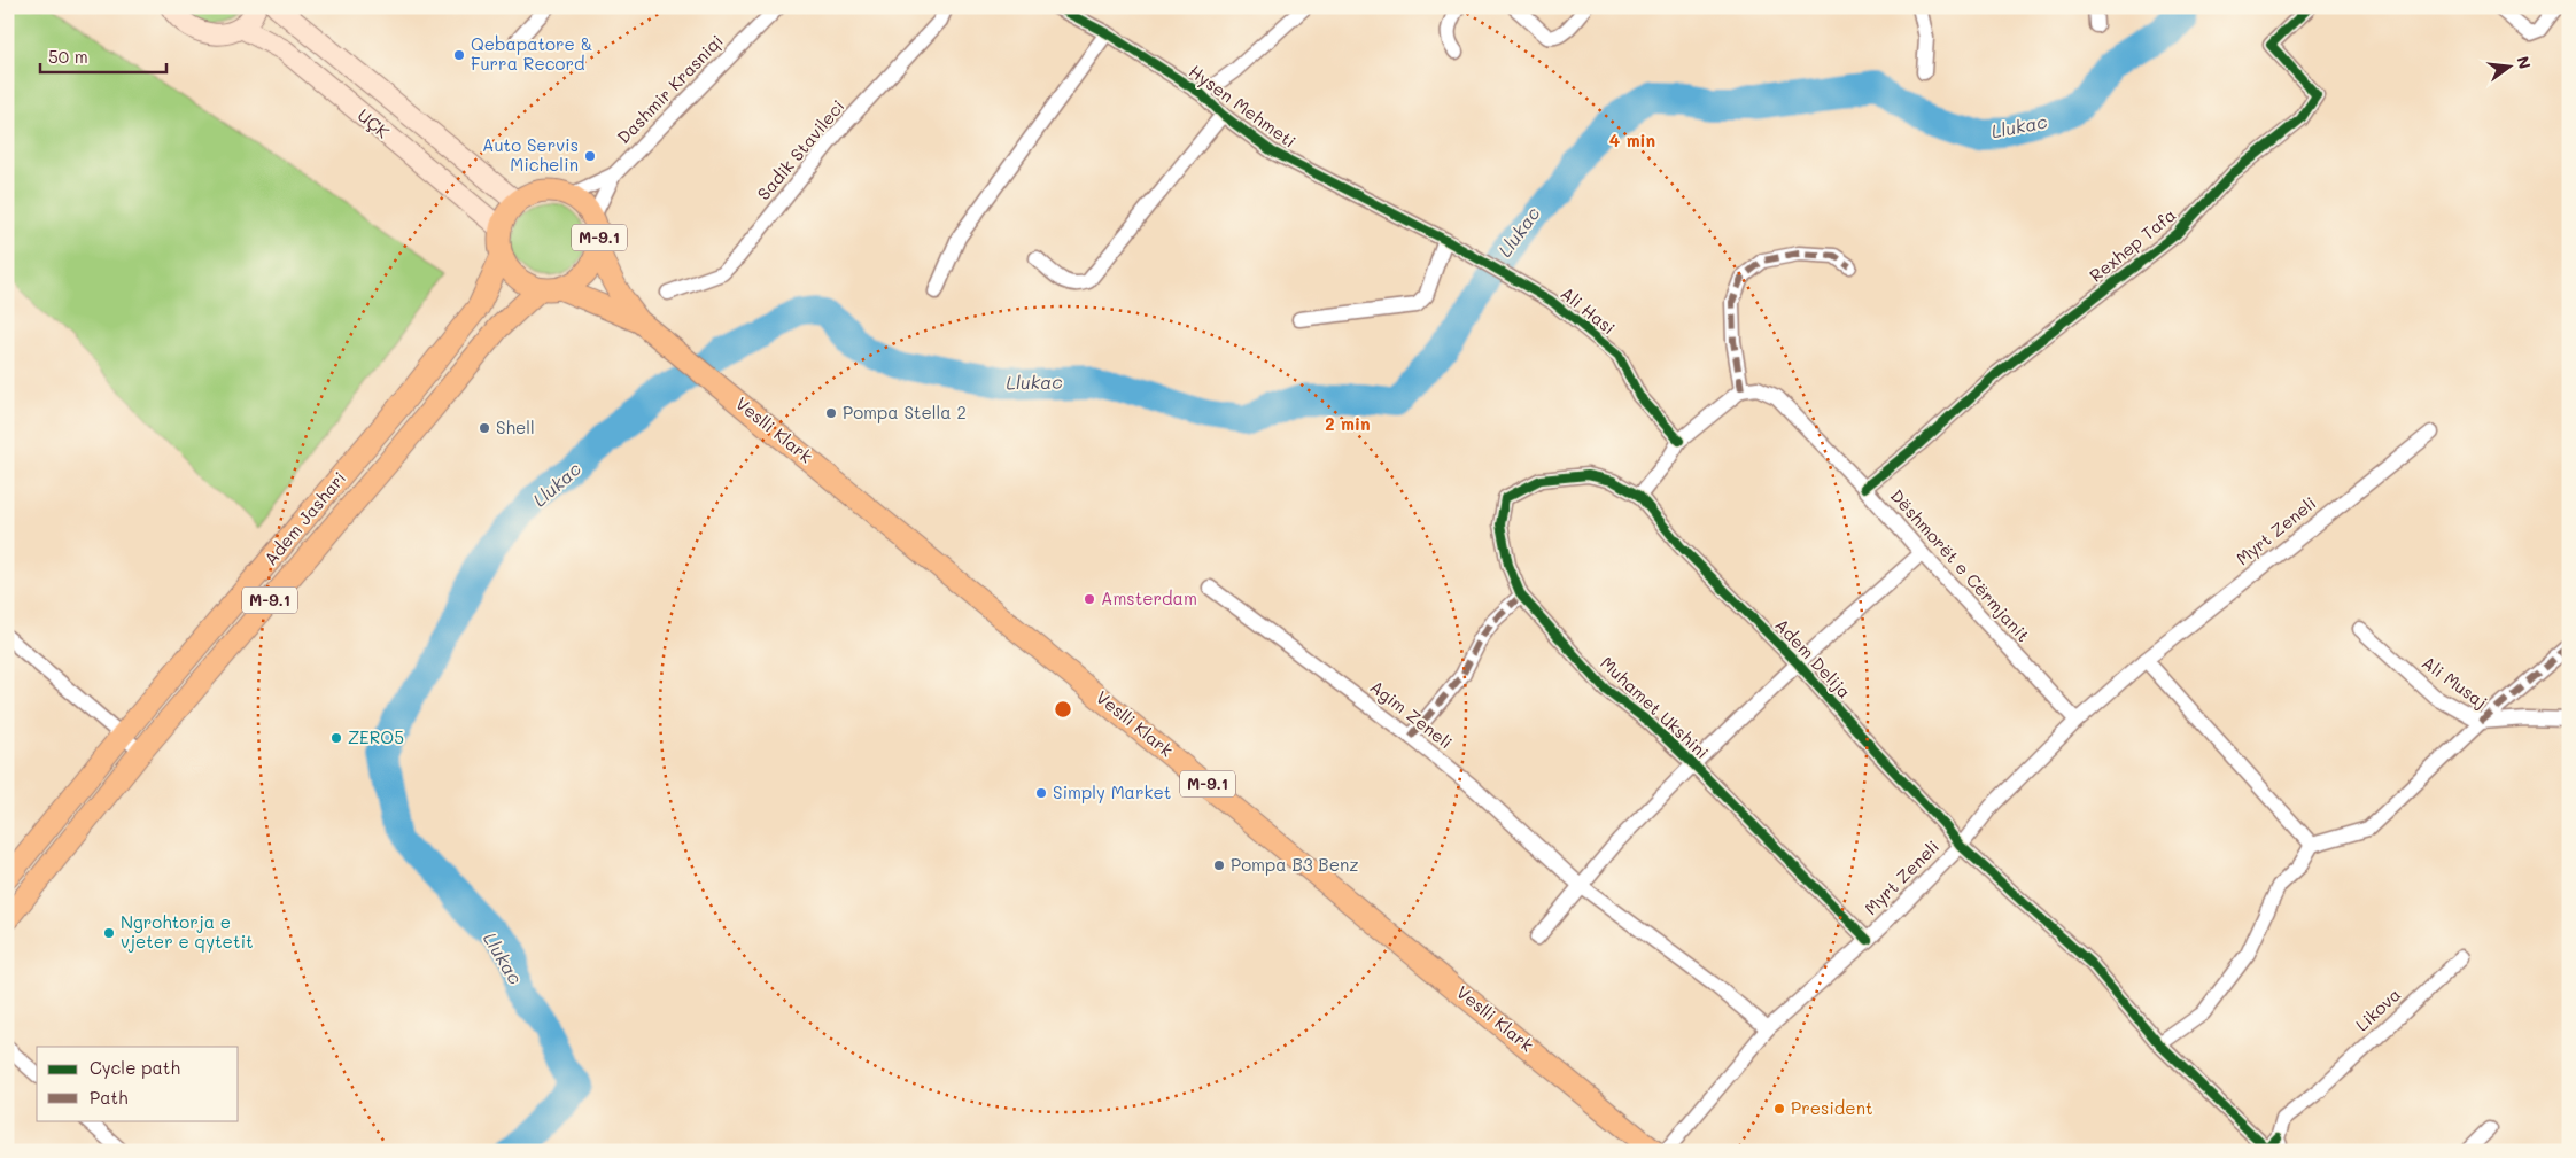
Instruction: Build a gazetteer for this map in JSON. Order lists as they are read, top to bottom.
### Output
{
  "streets": {
    "main road": ["M-9.1", "Veslli Klark", "Adem Jashari"],
    "street": [
      "Dashmir Krasniqi",
      "Hysen Mehmeti",
      "UÇK",
      "Sadik Stavileci",
      "Rexhep Tafa",
      "Ali Hasi",
      "Myrt Zeneli",
      "Dëshmorët e Cërmjanit",
      "Adem Delija",
      "Ali Musaj",
      "Muhamet Ukshini",
      "Agim Zeneli",
      "Likova"
    ]
  },
  "crossings": [
    ["Dashmir Krasniqi", "UÇK"],
    ["Dashmir Krasniqi", "M-9.1"],
    ["Dashmir Krasniqi", "Veslli Klark"],
    ["Dashmir Krasniqi", "Adem Jashari"],
    ["Hysen Mehmeti", "Ali Hasi"],
    ["UÇK", "M-9.1"],
    ["UÇK", "Veslli Klark"],
    ["UÇK", "Adem Jashari"],
    ["M-9.1", "Veslli Klark"],
    ["M-9.1", "Adem Jashari"],
    ["Rexhep Tafa", "Dëshmorët e Cërmjanit"],
    ["Veslli Klark", "Adem Jashari"],
    ["Myrt Zeneli", "Dëshmorët e Cërmjanit"],
    ["Myrt Zeneli", "Adem Delija"],
    ["Myrt Zeneli", "Muhamet Ukshini"],
    ["Myrt Zeneli", "Agim Zeneli"],
    ["Dëshmorët e Cërmjanit", "Adem Delija"],
    ["Adem Delija", "Muhamet Ukshini"],
    ["Adem Delija", "Likova"]
  ],
  "water": ["Llukac"],
  "places": [
    "Qebapatore & Furra Record",
    "Auto Servis Michelin",
    "Pompa Stella 2",
    "Shell",
    "Amsterdam",
    "ZERO5",
    "Simply Market",
    "Pompa B3 Benz",
    "Ngrohtorja e vjeter e qytetit",
    "President"
  ],
  "legend": ["Cycle path", "Path"],
  "scale_bar": "50 m",
  "north": "right",
  "rings": ["4 min", "2 min"]
}
